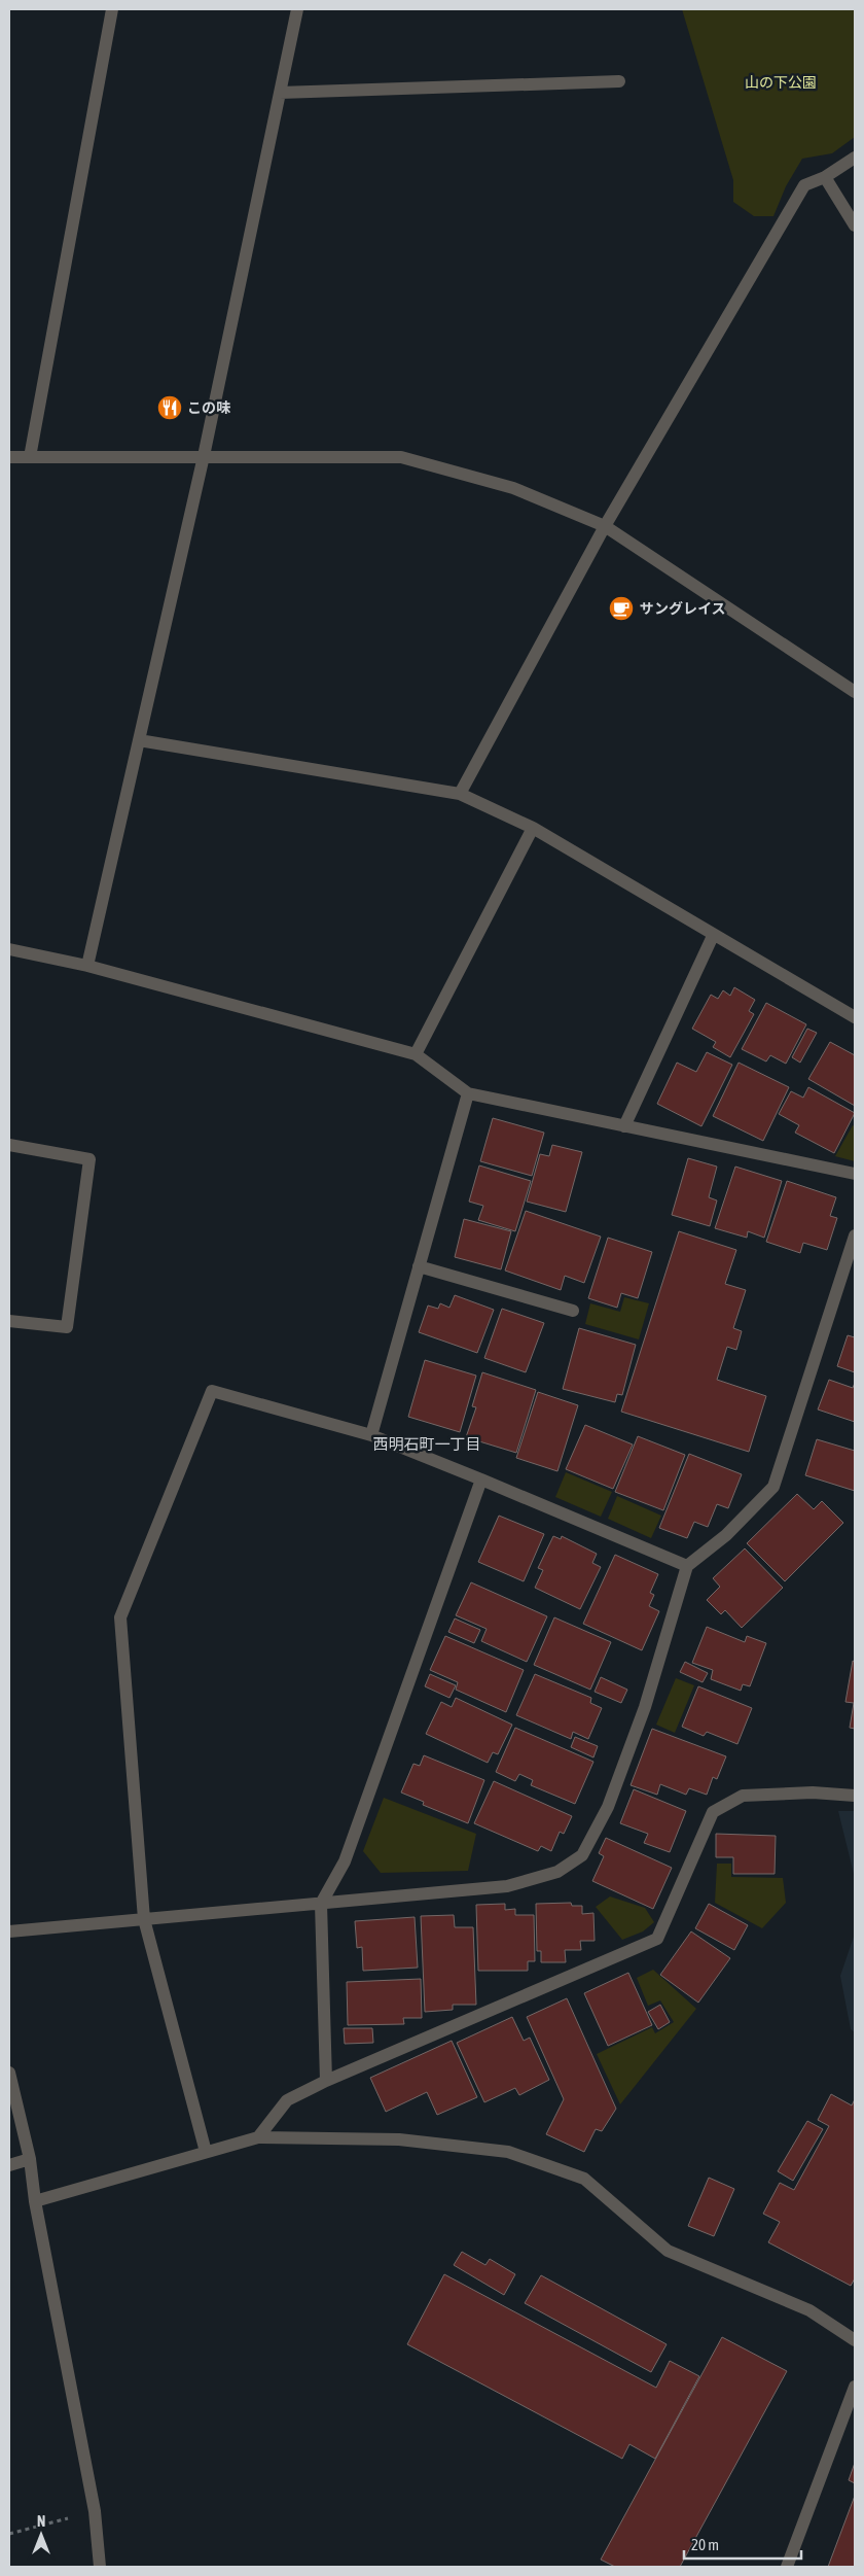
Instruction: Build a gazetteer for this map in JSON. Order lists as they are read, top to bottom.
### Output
{
  "districts": ["西明石町一丁目"],
  "parks": ["山の下公園"],
  "places": {
    "restaurant": ["この味"],
    "cafe": ["サングレイス"]
  },
  "scale_bar": "20 m",
  "north": "top"
}
